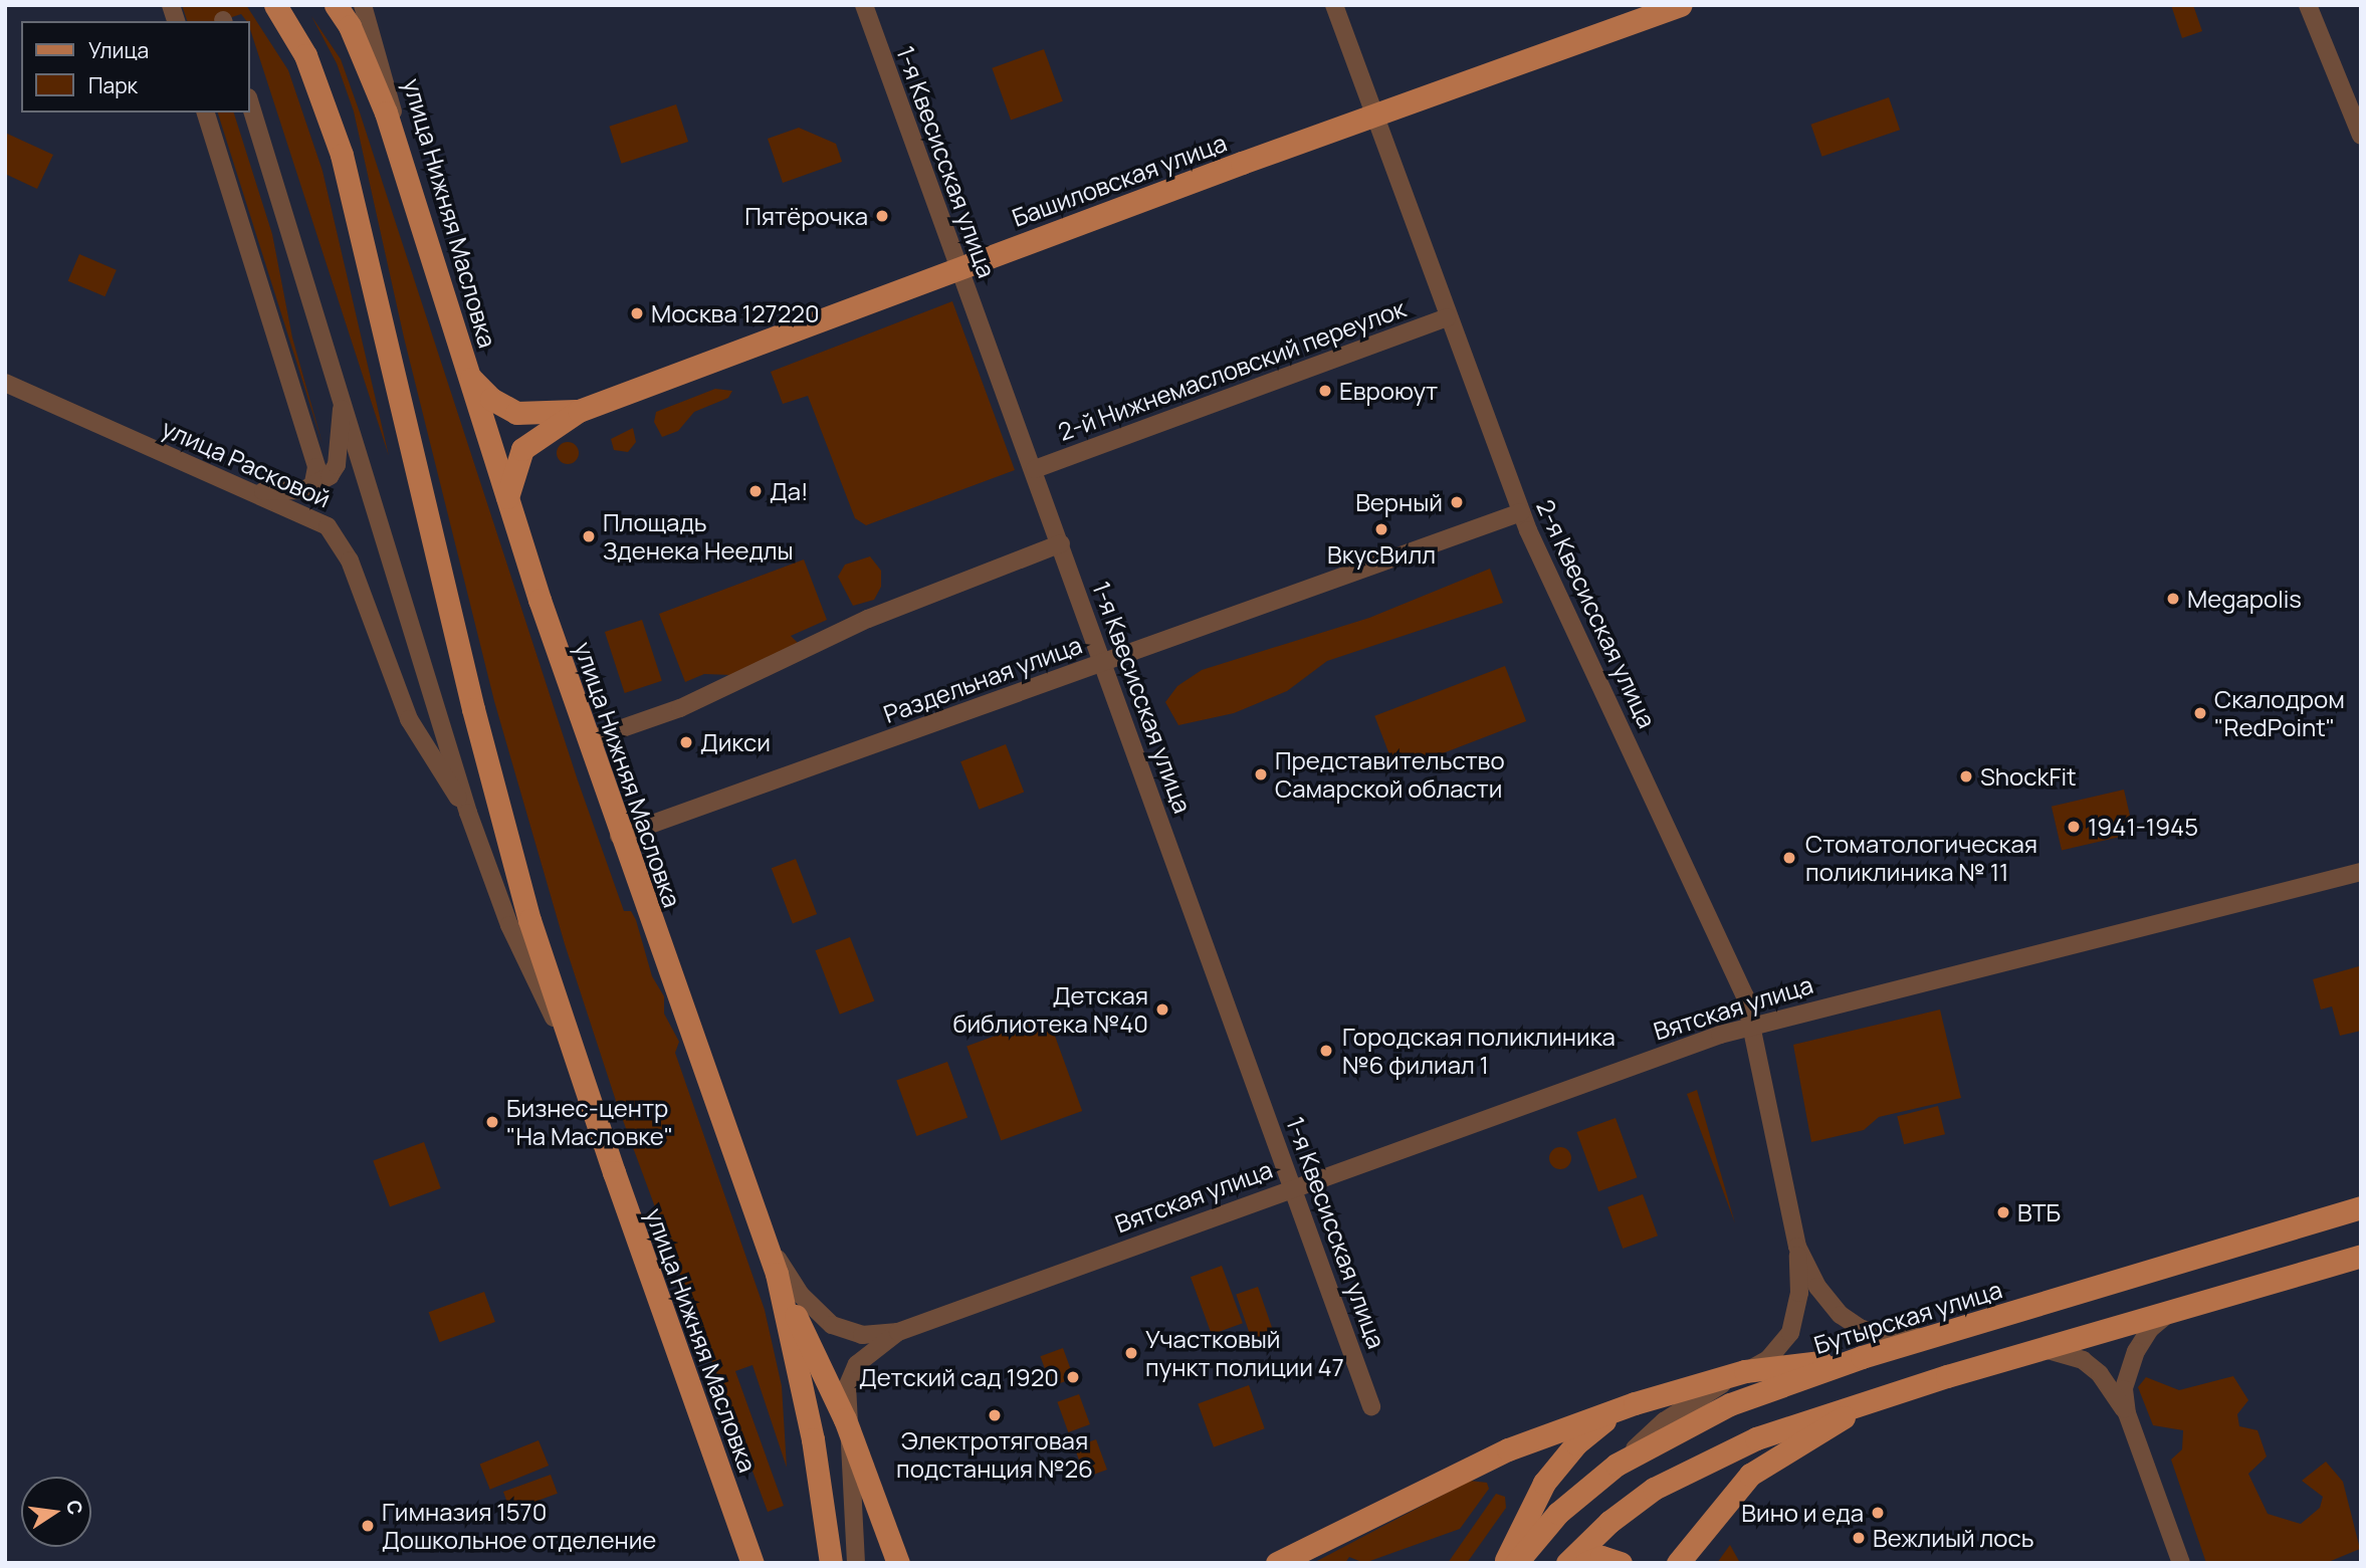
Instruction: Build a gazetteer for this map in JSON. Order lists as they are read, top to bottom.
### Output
{
  "streets": {
    "main road": ["Башиловская улица", "улица Нижняя Масловка", "Бутырская улица"],
    "street": [
      "1-я Квесисская улица",
      "2-й Нижнемасловский переулок",
      "улица Расковой",
      "2-я Квесисская улица",
      "Раздельная улица",
      "Вятская улица"
    ]
  },
  "crossings": [
    ["1-я Квесисская улица", "Башиловская улица"],
    ["1-я Квесисская улица", "2-й Нижнемасловский переулок"],
    ["1-я Квесисская улица", "Раздельная улица"],
    ["1-я Квесисская улица", "Вятская улица"],
    ["Башиловская улица", "улица Нижняя Масловка"],
    ["Башиловская улица", "2-я Квесисская улица"],
    ["улица Нижняя Масловка", "улица Расковой"],
    ["улица Нижняя Масловка", "Раздельная улица"],
    ["улица Нижняя Масловка", "Вятская улица"],
    ["2-й Нижнемасловский переулок", "2-я Квесисская улица"],
    ["2-я Квесисская улица", "Раздельная улица"],
    ["2-я Квесисская улица", "Вятская улица"],
    ["2-я Квесисская улица", "Бутырская улица"]
  ],
  "places": [
    "Пятёрочка",
    "Москва 127220",
    "Евроюут",
    "Да!",
    "Верный",
    "ВкусВилл",
    "Площадь Зденека Неедлы",
    "Megapolis",
    "Скалодром \"RedPoint\"",
    "Дикси",
    "Представительство Самарской области",
    "ShockFit",
    "1941-1945",
    "Стоматологическая поликлиника № 11",
    "Детская библиотека №40",
    "Городская поликлиника №6 филиал 1",
    "Бизнес-центр \"На Масловке\"",
    "ВТБ",
    "Участковый пункт полиции 47",
    "Детский сад 1920",
    "Электротяговая подстанция №26",
    "Вино и еда",
    "Гимназия 1570 Дошкольное отделение",
    "Вежлиый лось"
  ],
  "legend": ["Улица", "Парк"],
  "north": "right"
}
